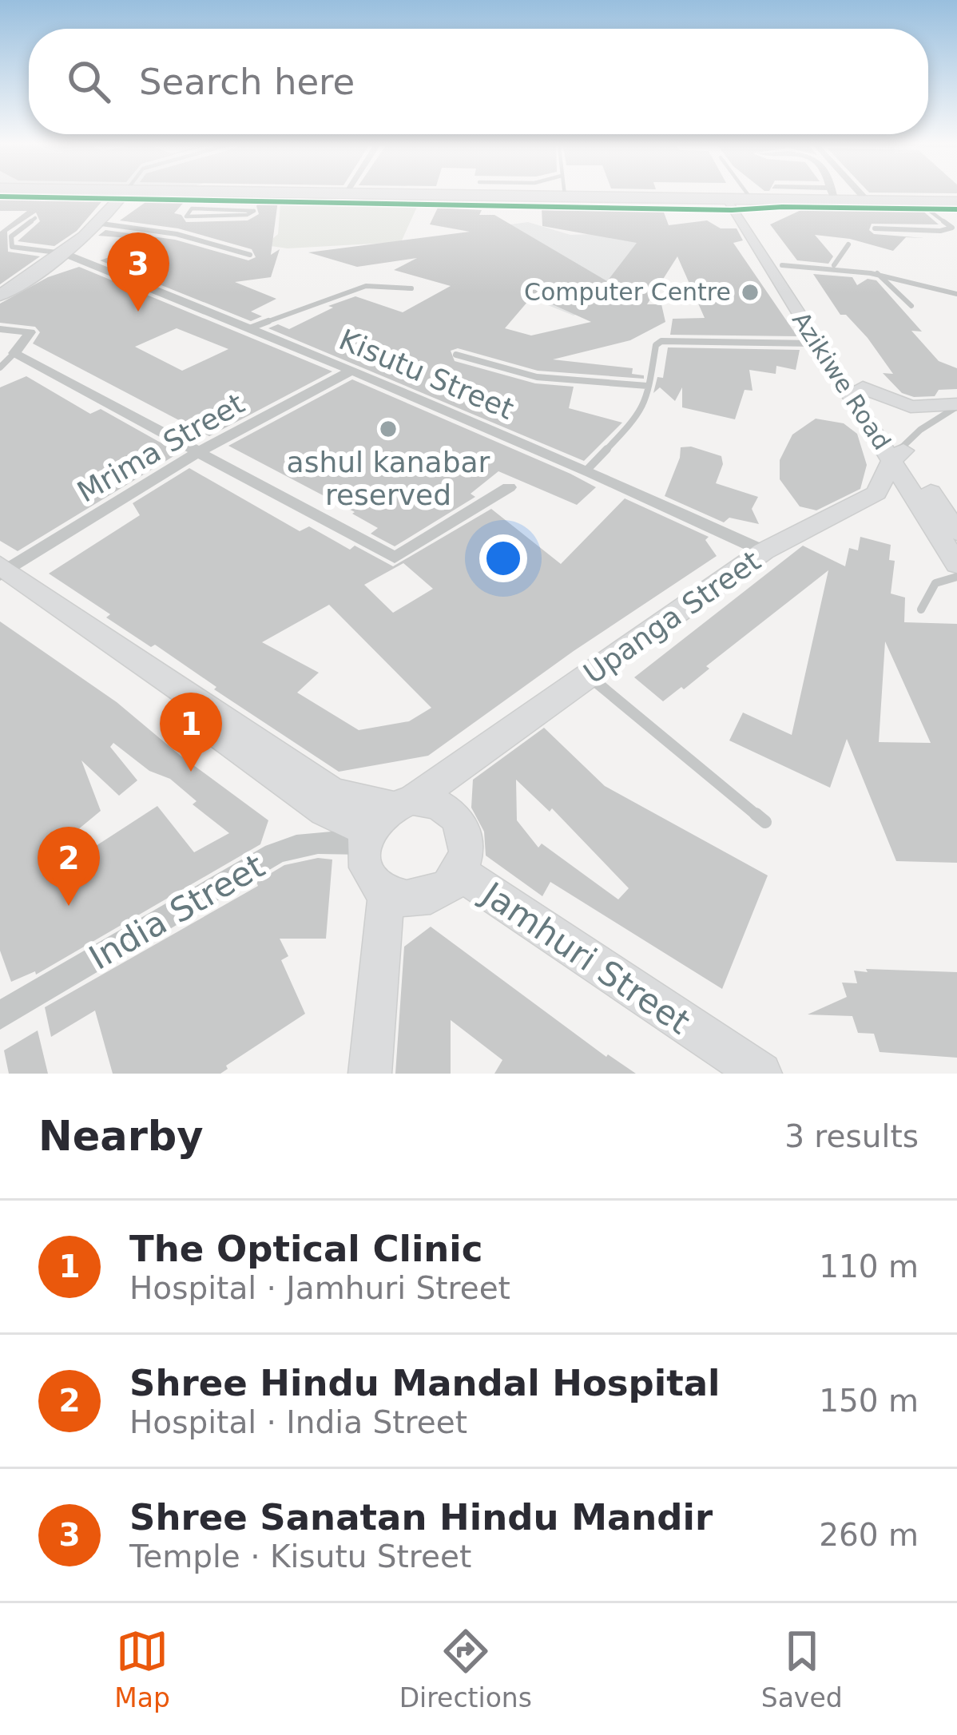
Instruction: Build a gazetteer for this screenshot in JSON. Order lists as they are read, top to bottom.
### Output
{
  "streets": {
    "street": [
      "Kisutu Street",
      "Azikiwe Road",
      "Mrima Street",
      "Upanga Street",
      "India Street",
      "Jamhuri Street"
    ]
  },
  "crossings": [
    ["Kisutu Street", "Mrima Street"],
    ["Kisutu Street", "Upanga Street"],
    ["Upanga Street", "India Street"],
    ["Upanga Street", "Jamhuri Street"],
    ["India Street", "Jamhuri Street"]
  ],
  "places": ["Computer Centre", "ashul kanabar reserved"],
  "page": {
    "search": "Search here",
    "pins": ["3", "1", "2"],
    "heading": ["Nearby", "3 results"],
    "list": [
      {
        "mark": "1",
        "name": "The Optical Clinic",
        "note": "Hospital · Jamhuri Street",
        "value": "110 m"
      },
      {
        "mark": "2",
        "name": "Shree Hindu Mandal Hospital",
        "note": "Hospital · India Street",
        "value": "150 m"
      },
      {
        "mark": "3",
        "name": "Shree Sanatan Hindu Mandir",
        "note": "Temple · Kisutu Street",
        "value": "260 m"
      }
    ],
    "nav": ["Map", "Directions", "Saved"]
  }
}
